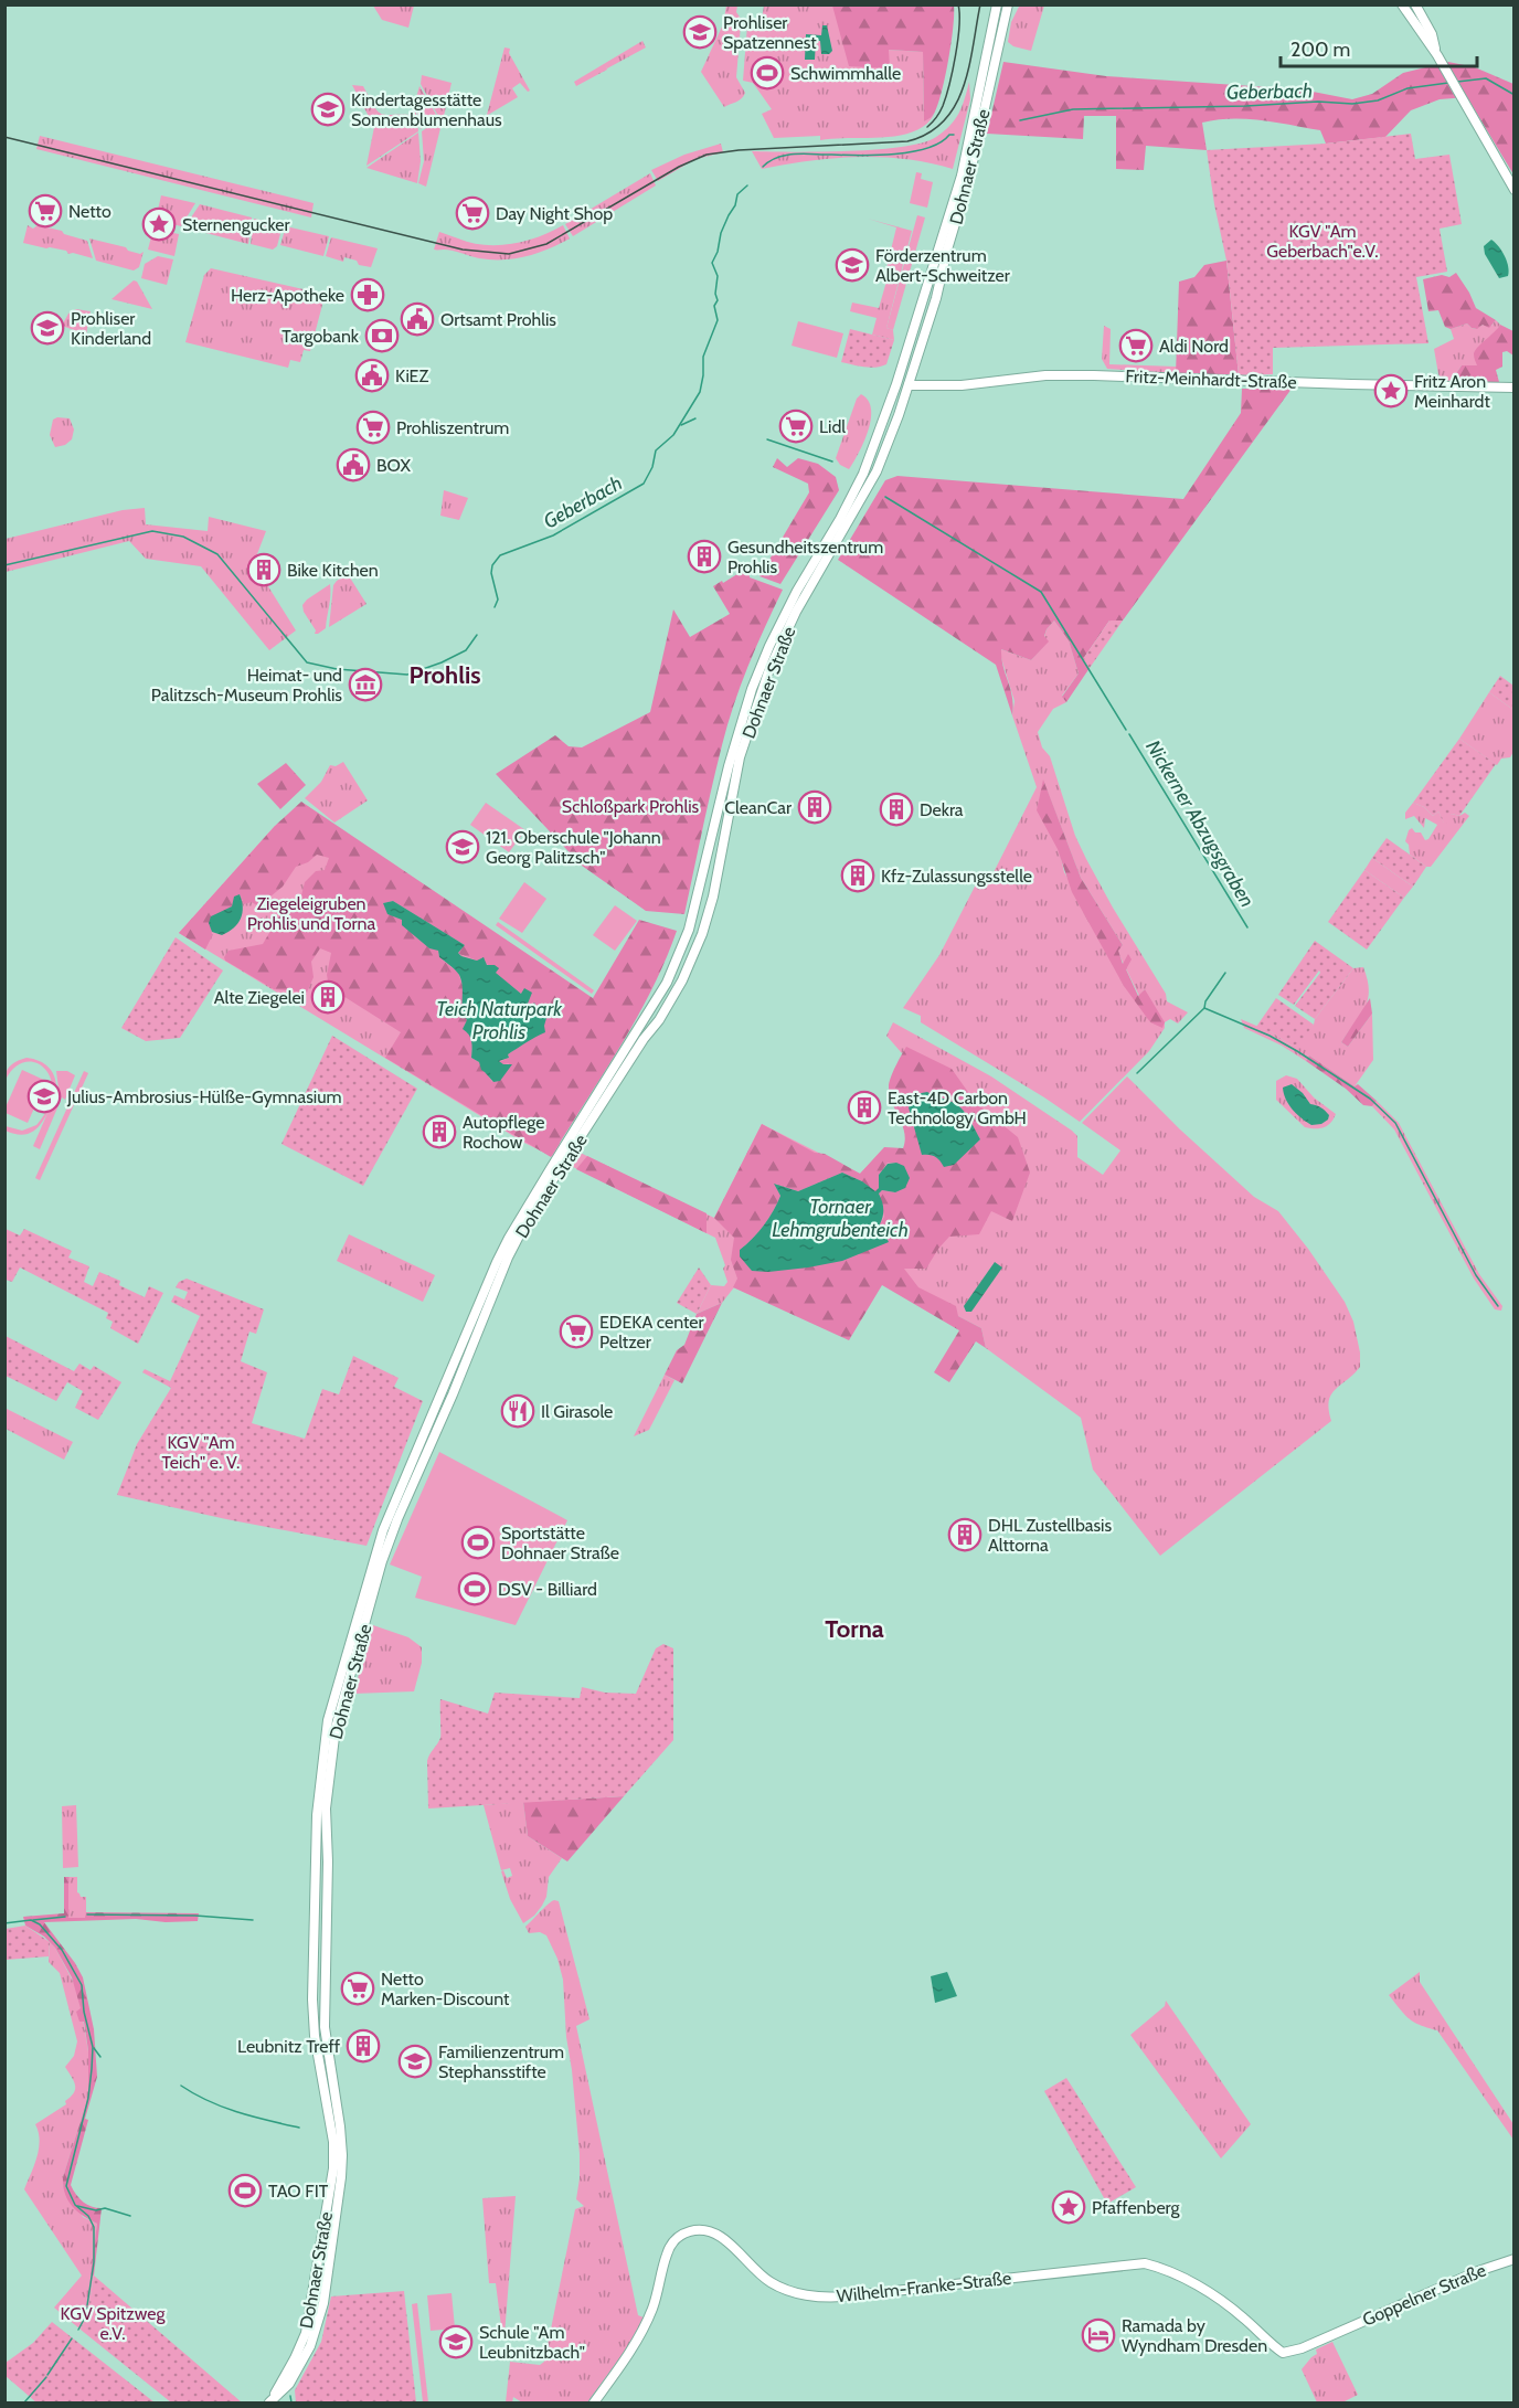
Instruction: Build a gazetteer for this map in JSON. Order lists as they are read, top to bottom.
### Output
{
  "streets": {
    "main road": [
      "Dohnaer Straße",
      "Fritz-Meinhardt-Straße",
      "Wilhelm-Franke-Straße",
      "Goppelner Straße"
    ]
  },
  "crossings": [
    ["Dohnaer Straße", "Fritz-Meinhardt-Straße"],
    ["Wilhelm-Franke-Straße", "Goppelner Straße"]
  ],
  "districts": ["Prohlis", "Torna"],
  "water": [
    "Geberbach",
    "Nickerner Abzugsgraben",
    "Teich Naturpark Prohlis",
    "Tornaer Lehmgrubenteich"
  ],
  "parks": [
    "KGV \"Am Geberbach\"e.V.",
    "Schloßpark Prohlis",
    "Ziegeleigruben Prohlis und Torna",
    "KGV \"Am Teich\" e. V.",
    "KGV Spitzweg e.V."
  ],
  "places": {
    "school or university": [
      "Prohliser Spatzennest",
      "Kindertagesstätte Sonnenblumenhaus",
      "Förderzentrum Albert-Schweitzer",
      "Prohliser Kinderland",
      "121. Oberschule \"Johann Georg Palitzsch\"",
      "Julius-Ambrosius-Hülße-Gymnasium",
      "Familienzentrum Stephansstifte",
      "Schule \"Am Leubnitzbach\""
    ],
    "sports": [
      "Schwimmhalle",
      "Sportstätte Dohnaer Straße",
      "DSV - Billiard",
      "TAO FIT"
    ],
    "supermarket": [
      "Netto",
      "Day Night Shop",
      "Aldi Nord",
      "Lidl",
      "Prohliszentrum",
      "EDEKA center Peltzer",
      "Netto Marken-Discount"
    ],
    "place": ["Sternengucker", "Fritz Aron Meinhardt", "Pfaffenberg"],
    "pharmacy": ["Herz-Apotheke"],
    "public building": ["Ortsamt Prohlis", "KiEZ", "BOX"],
    "bank": ["Targobank"],
    "building": [
      "Gesundheitszentrum Prohlis",
      "Bike Kitchen",
      "CleanCar",
      "Dekra",
      "Kfz-Zulassungsstelle",
      "Alte Ziegelei",
      "East-4D Carbon Technology GmbH",
      "Autopflege Rochow",
      "DHL Zustellbasis Alttorna",
      "Leubnitz Treff"
    ],
    "museum": ["Heimat- und Palitzsch-Museum Prohlis"],
    "restaurant": ["Il Girasole"],
    "hotel": ["Ramada by Wyndham Dresden"]
  },
  "scale_bar": "200 m"
}
